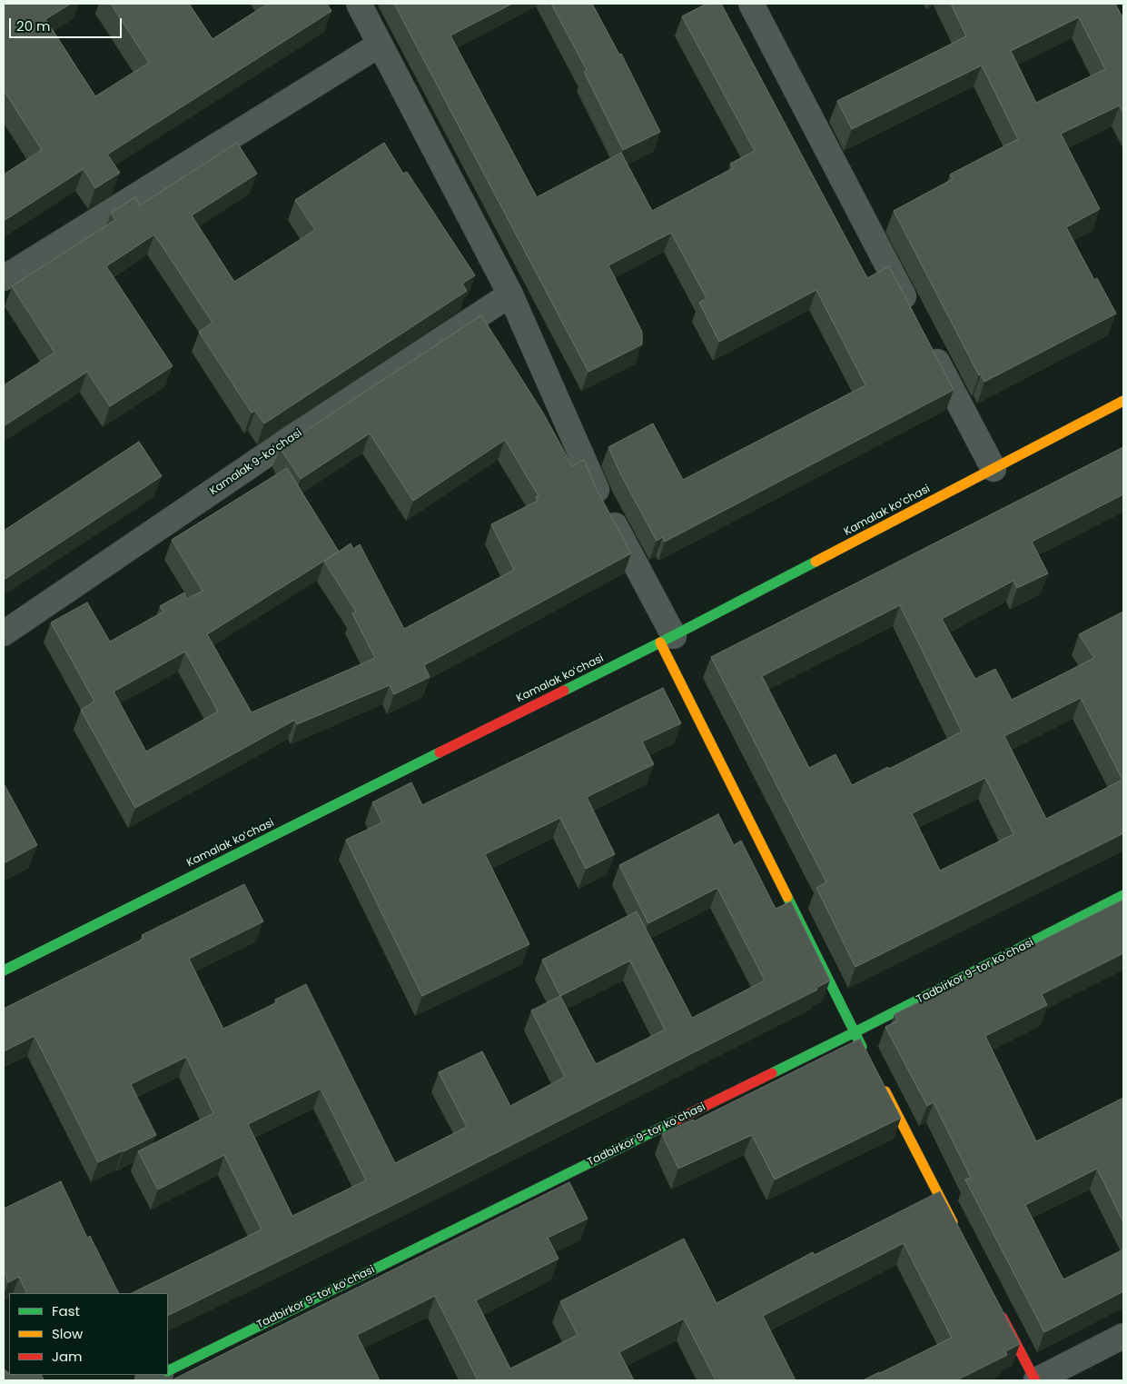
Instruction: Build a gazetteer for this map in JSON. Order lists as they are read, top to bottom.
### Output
{
  "streets": {
    "street": ["Kamalak 9-koʻchasi", "Kamalak koʻchasi", "Tadbirkor 9-tor koʻchasi"]
  },
  "legend": ["Fast", "Slow", "Jam"],
  "scale_bar": "20 m"
}
